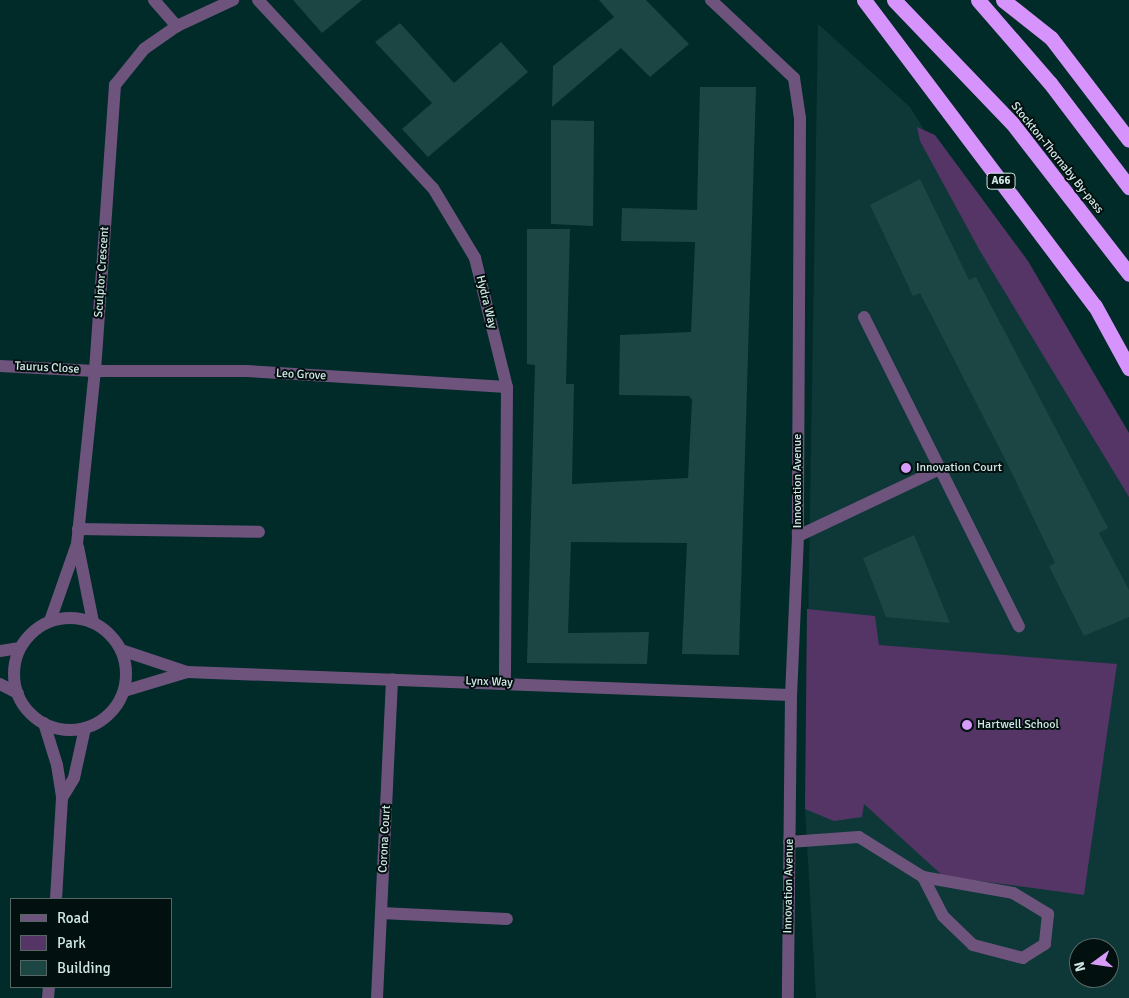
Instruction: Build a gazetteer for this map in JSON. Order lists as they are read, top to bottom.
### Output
{
  "streets": {
    "highway": ["Stockton-Thornaby By-pass", "A66"],
    "street": [
      "Sculptor Crescent",
      "Hydra Way",
      "Taurus Close",
      "Leo Grove",
      "Innovation Avenue",
      "Lynx Way",
      "Corona Court"
    ]
  },
  "crossings": [
    ["Sculptor Crescent", "Taurus Close"],
    ["Sculptor Crescent", "Leo Grove"],
    ["Sculptor Crescent", "Lynx Way"],
    ["Hydra Way", "Leo Grove"],
    ["Hydra Way", "Lynx Way"],
    ["Taurus Close", "Leo Grove"],
    ["Innovation Avenue", "Lynx Way"],
    ["Lynx Way", "Corona Court"]
  ],
  "places": ["Innovation Court", "Hartwell School"],
  "legend": ["Road", "Park", "Building"],
  "north": "left"
}
